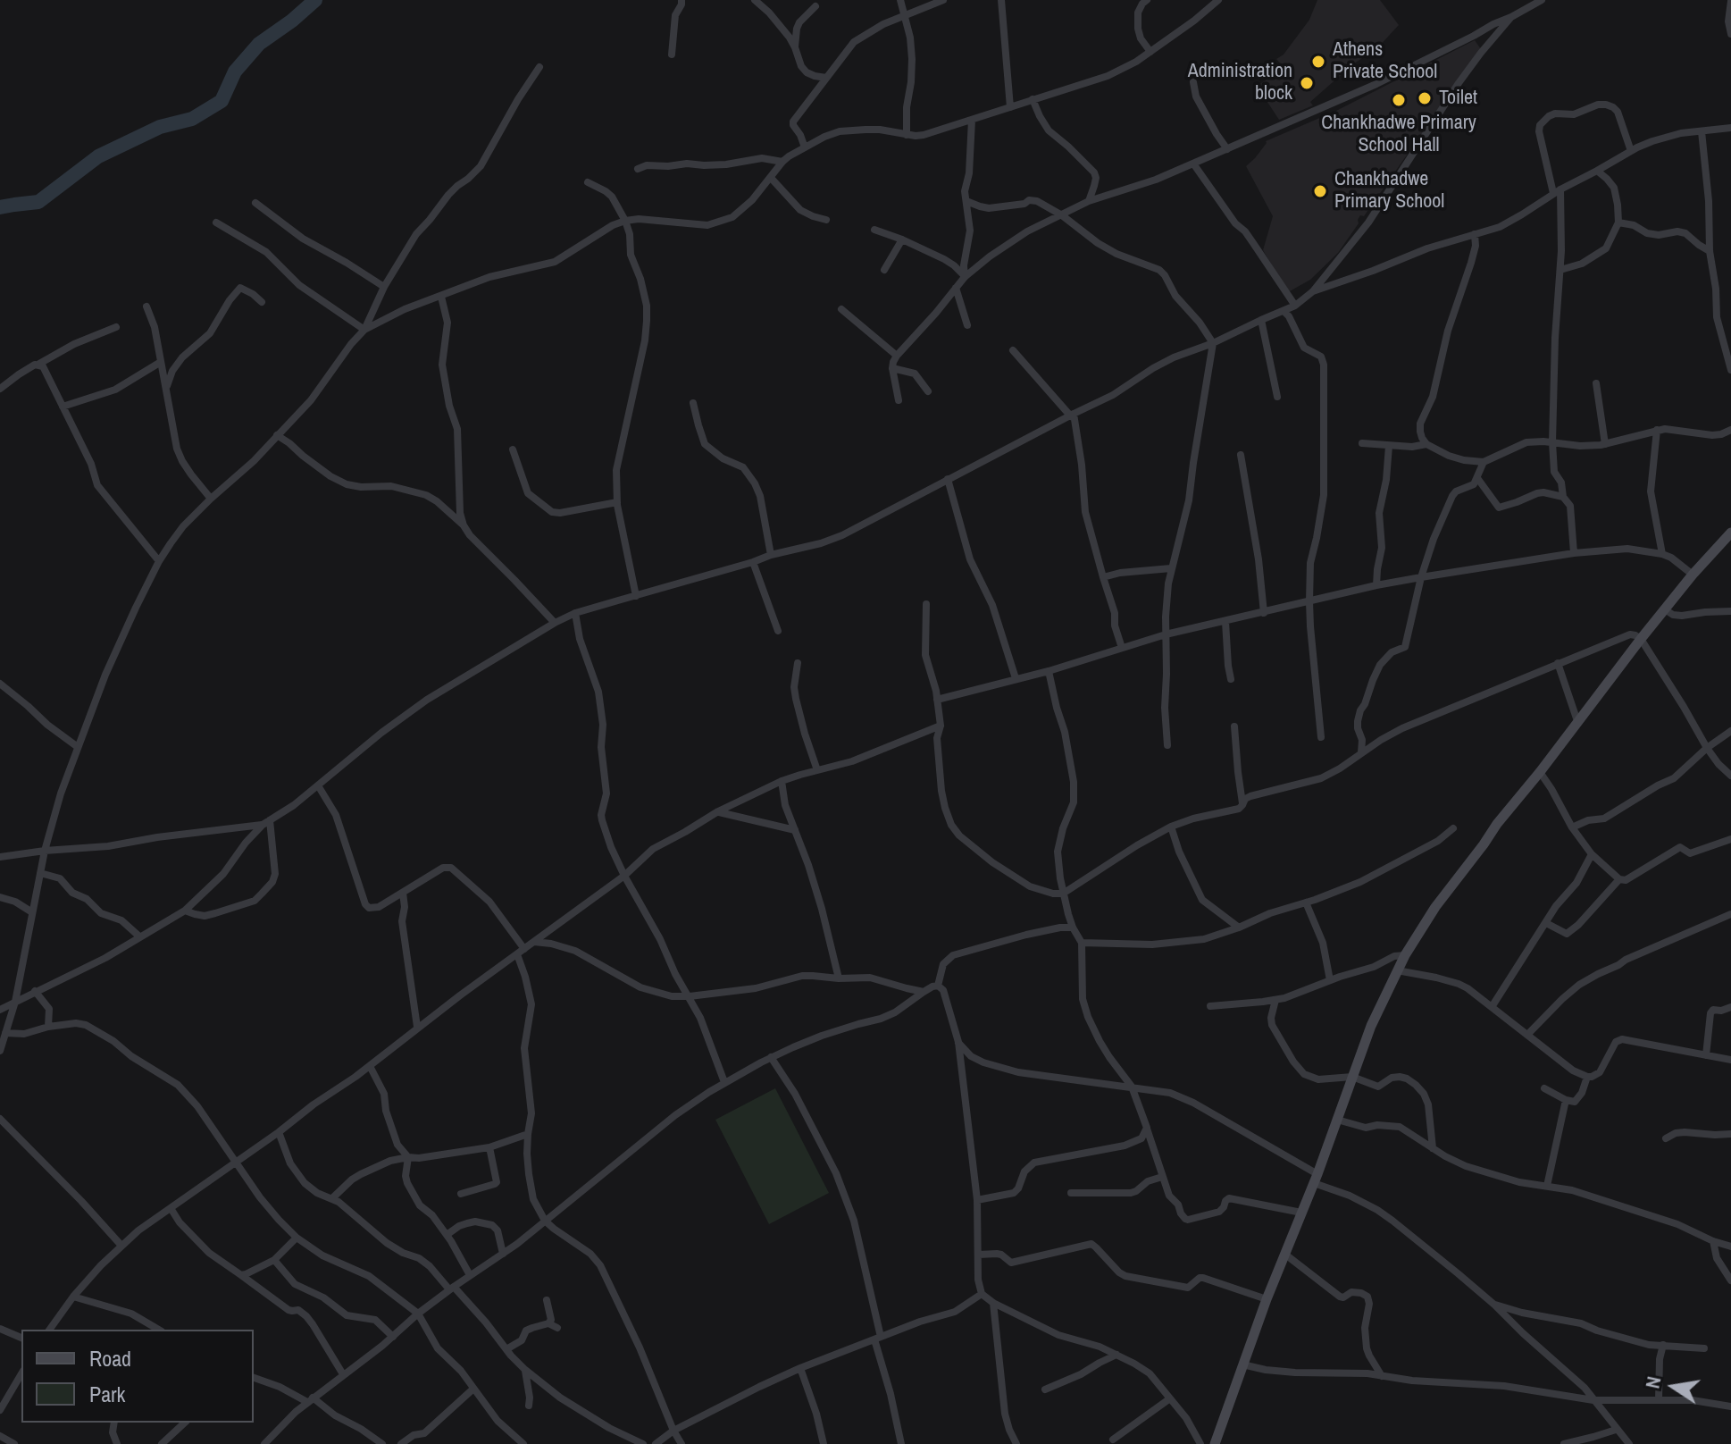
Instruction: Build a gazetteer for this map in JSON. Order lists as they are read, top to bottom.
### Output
{
  "places": [
    "Athens Private School",
    "Administration block",
    "Toilet",
    "Chankhadwe Primary School Hall",
    "Chankhadwe Primary School"
  ],
  "legend": ["Road", "Park"],
  "north": "left"
}
